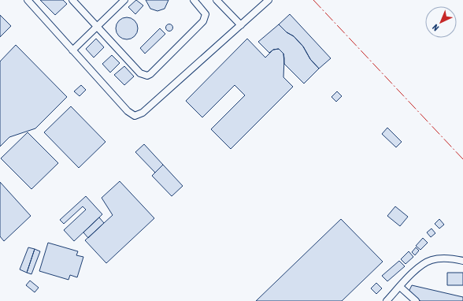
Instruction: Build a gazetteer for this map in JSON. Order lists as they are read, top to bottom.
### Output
{
  "north": "bottom left"
}
